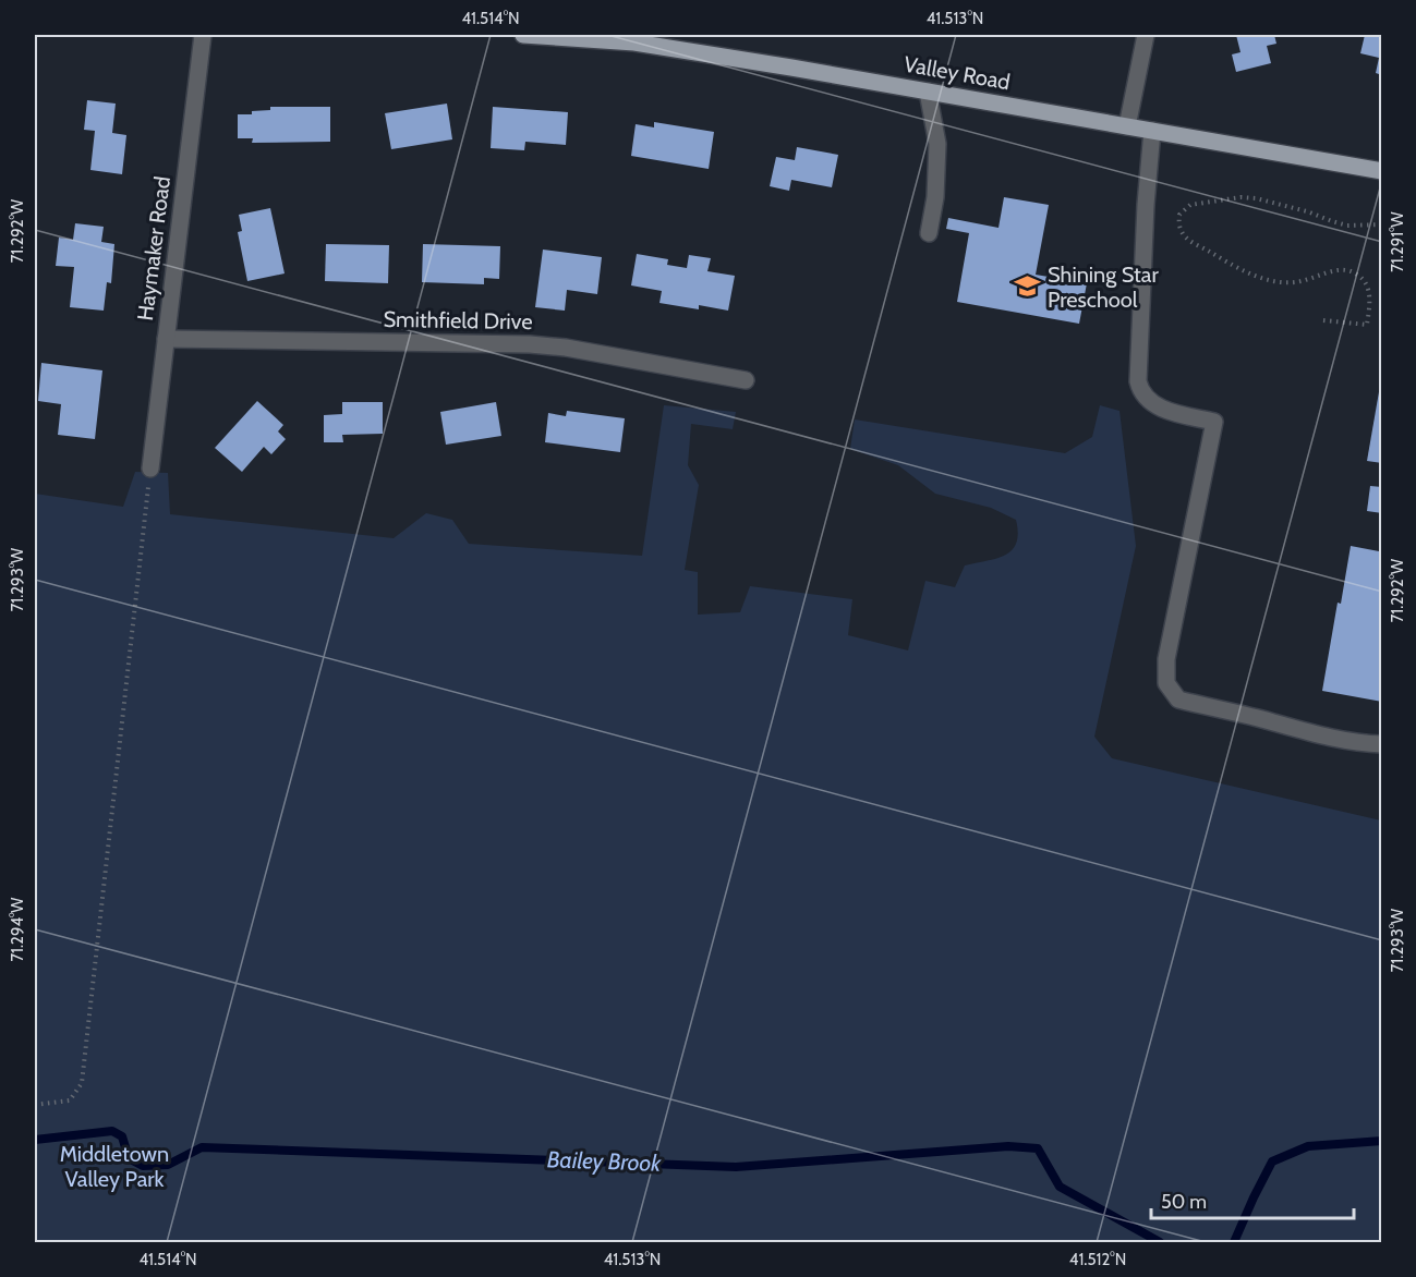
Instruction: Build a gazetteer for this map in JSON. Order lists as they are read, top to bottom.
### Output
{
  "streets": {
    "main road": ["Valley Road"],
    "street": ["Haymaker Road", "Smithfield Drive"]
  },
  "crossings": [
    ["Haymaker Road", "Smithfield Drive"]
  ],
  "water": ["Bailey Brook"],
  "parks": ["Middletown Valley Park"],
  "places": {
    "school or university": ["Shining Star Preschool"]
  },
  "scale_bar": "50 m",
  "coordinates": [
    "41.514°N",
    "41.513°N",
    "71.292°W",
    "71.291°W",
    "71.293°W",
    "71.294°W",
    "41.512°N"
  ]
}
